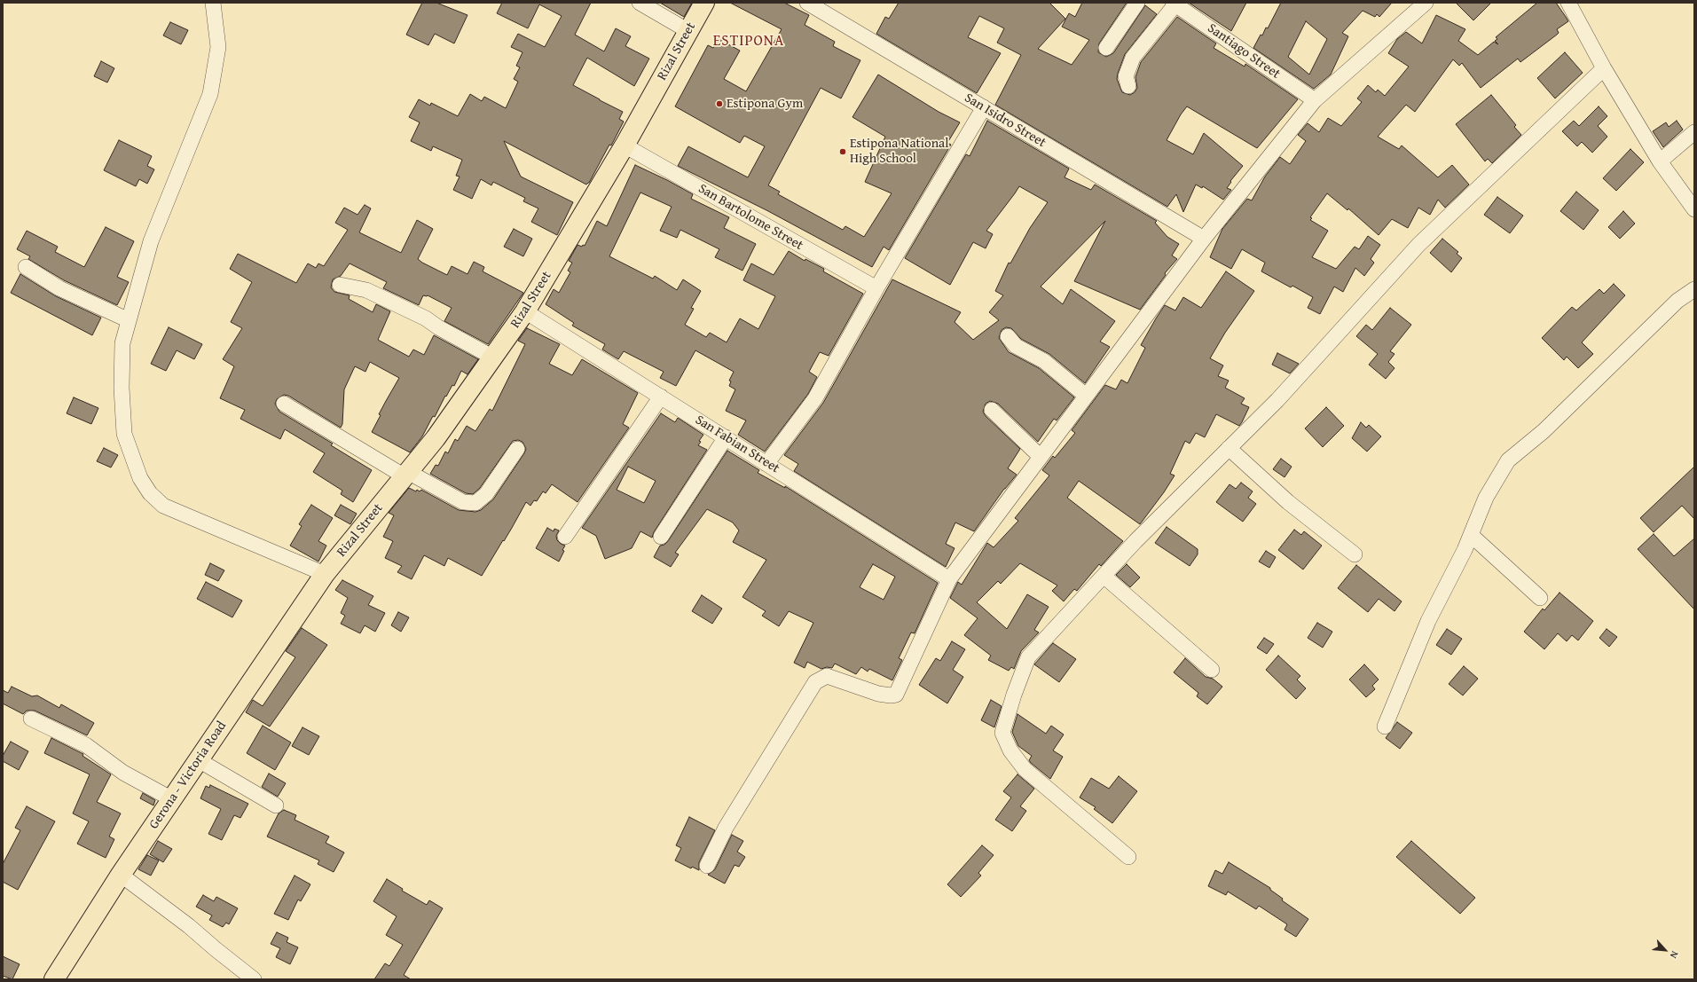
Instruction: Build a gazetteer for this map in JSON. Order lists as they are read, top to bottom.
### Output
{
  "streets": {
    "main road": ["Rizal Street", "Gerona - Victoria Road"],
    "street": [
      "Santiago Street",
      "San Isidro Street",
      "San Bartolome Street",
      "San Fabian Street"
    ]
  },
  "crossings": [
    ["Rizal Street", "San Bartolome Street"],
    ["Rizal Street", "San Fabian Street"],
    ["Rizal Street", "Gerona - Victoria Road"]
  ],
  "districts": ["ESTIPONA"],
  "places": ["Estipona Gym", "Estipona National High School"],
  "north": "bottom right"
}
